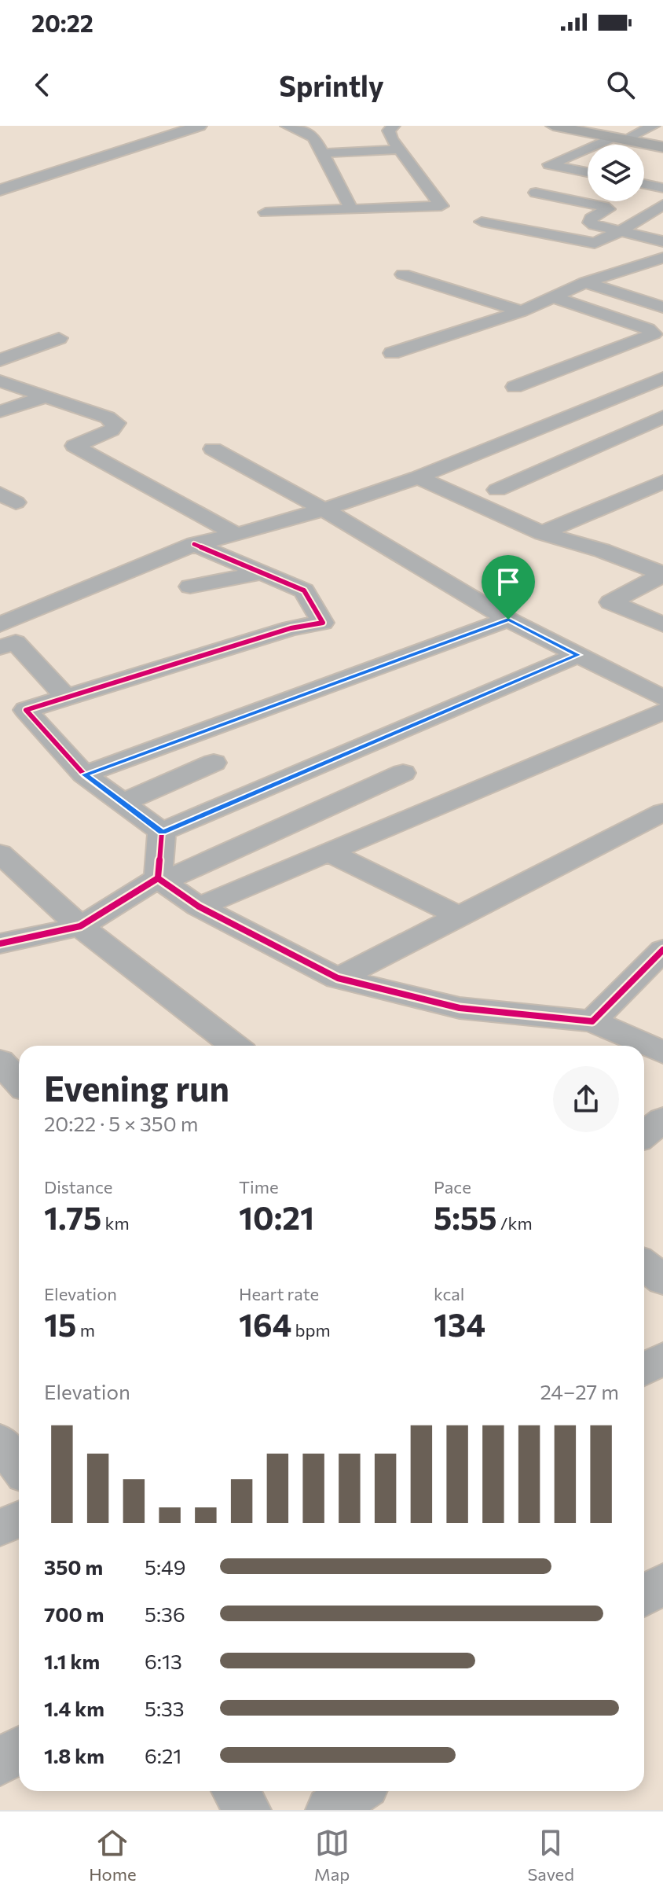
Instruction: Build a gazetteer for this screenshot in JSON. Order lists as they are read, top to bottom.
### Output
{
  "page": {
    "status": "20:22",
    "header": "Sprintly",
    "heading": ["Evening run", "20:22 · 5 × 350 m"],
    "stats": [
      ["Distance", "1.75 km"],
      ["Time", "10:21"],
      ["Pace", "5:55 /km"],
      ["Elevation", "15 m"],
      ["Heart rate", "164 bpm"],
      ["kcal", "134"]
    ],
    "chart": ["Elevation", "24–27 m"],
    "list": [
      {
        "name": "350 m",
        "note": "5:49"
      },
      {
        "name": "700 m",
        "note": "5:36"
      },
      {
        "name": "1.1 km",
        "note": "6:13"
      },
      {
        "name": "1.4 km",
        "note": "5:33"
      },
      {
        "name": "1.8 km",
        "note": "6:21"
      }
    ],
    "tabs": ["Home", "Map", "Saved"]
  }
}
